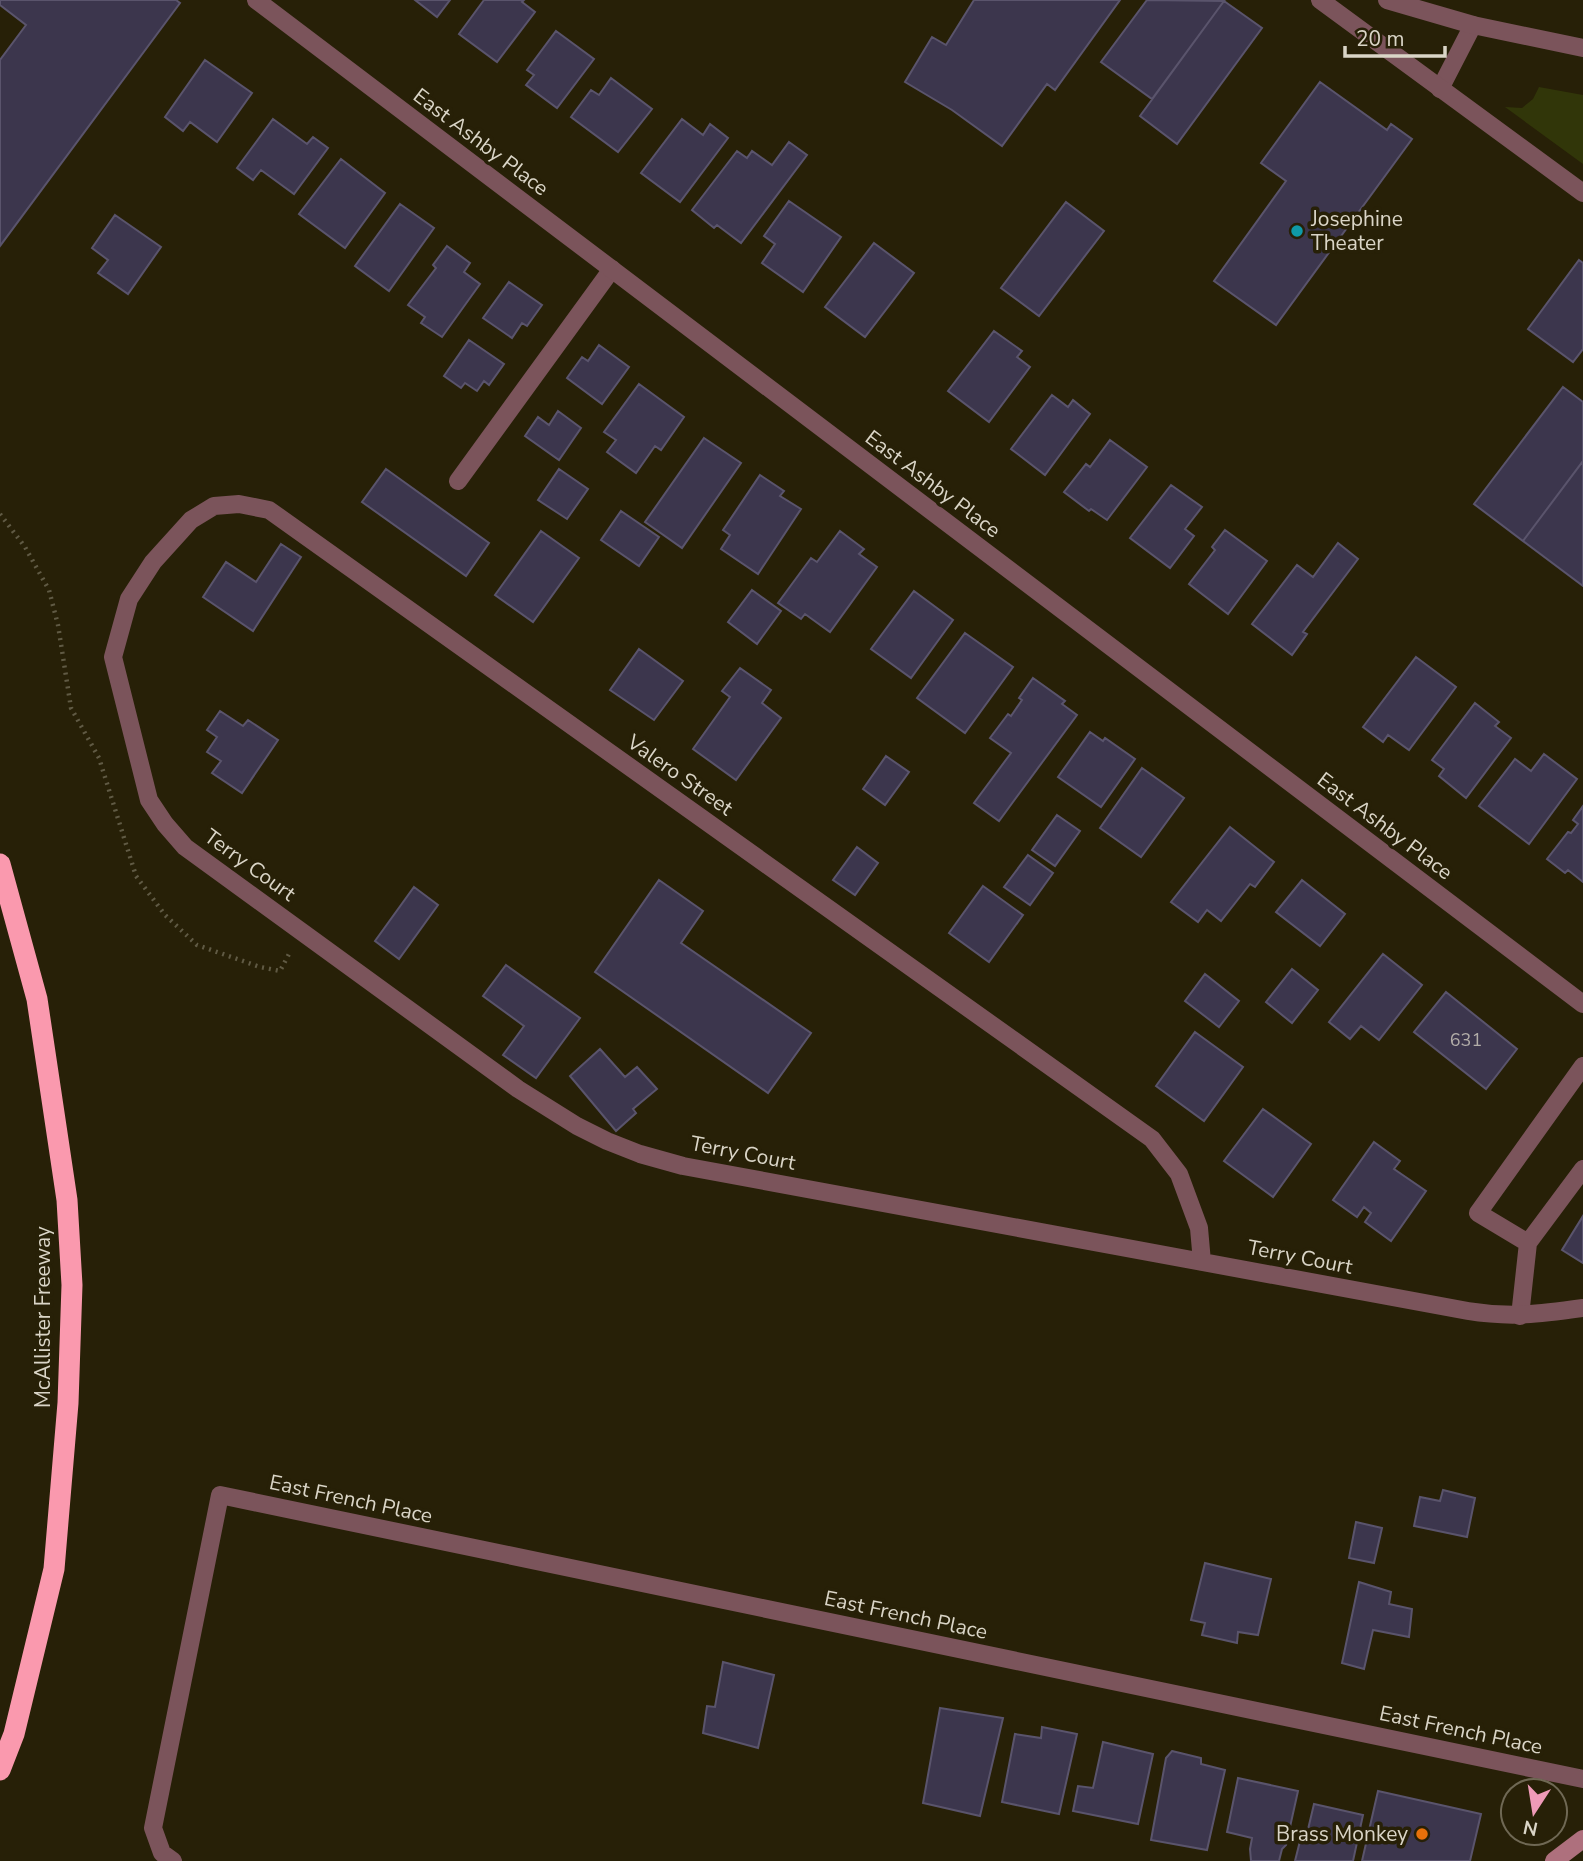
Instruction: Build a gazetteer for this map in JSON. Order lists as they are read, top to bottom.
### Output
{
  "streets": {
    "highway": ["McAllister Freeway"],
    "street": [
      "East Ashby Place",
      "Valero Street",
      "Terry Court",
      "East French Place"
    ]
  },
  "crossings": [
    ["Valero Street", "Terry Court"]
  ],
  "places": ["Josephine Theater", "Brass Monkey"],
  "house_numbers": ["631"],
  "scale_bar": "20 m",
  "north": "bottom"
}
